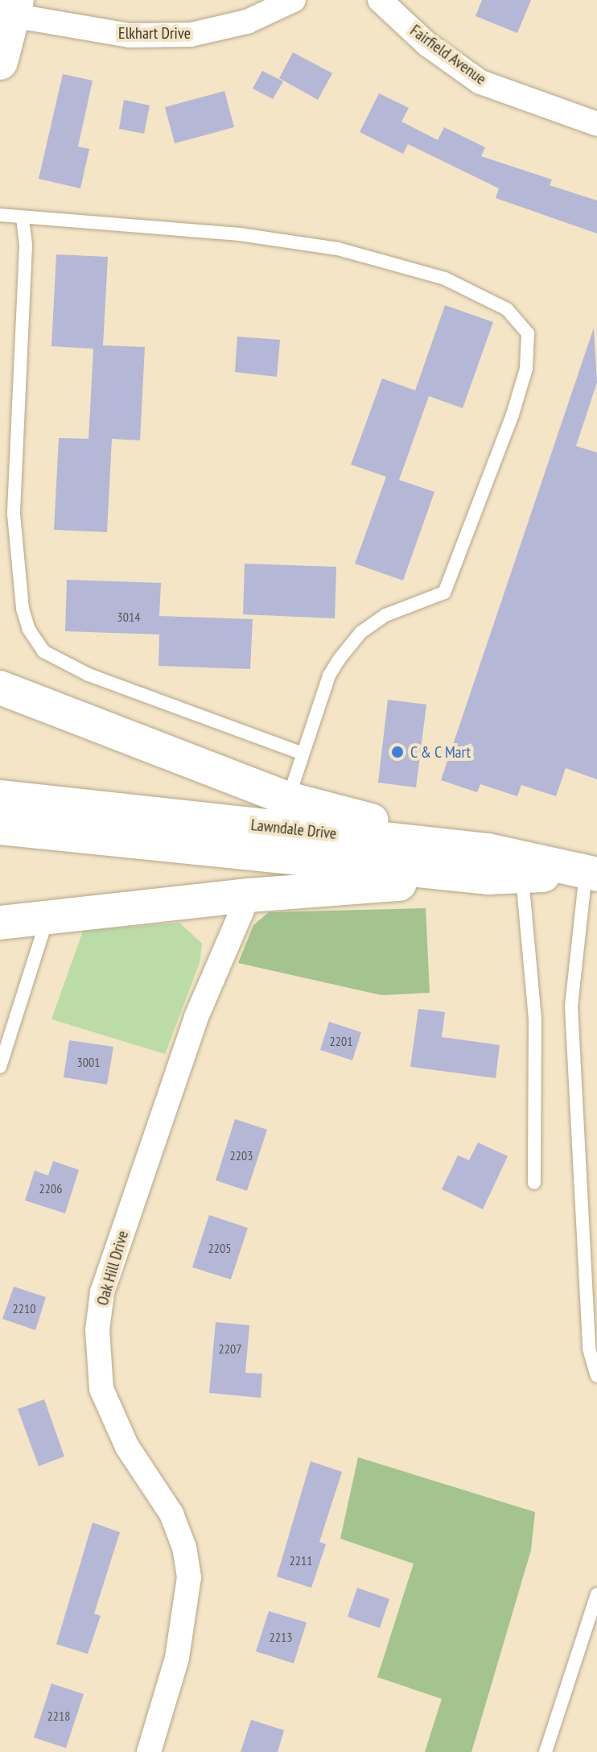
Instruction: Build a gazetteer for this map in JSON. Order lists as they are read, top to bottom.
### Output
{
  "streets": {
    "main road": ["Lawndale Drive"],
    "street": ["Elkhart Drive", "Fairfield Avenue", "Oak Hill Drive"]
  },
  "places": ["C & C Mart"],
  "house_numbers": [
    "3014",
    "2201",
    "3001",
    "2203",
    "2206",
    "2205",
    "2210",
    "2207",
    "2211",
    "2213",
    "2218"
  ]
}
